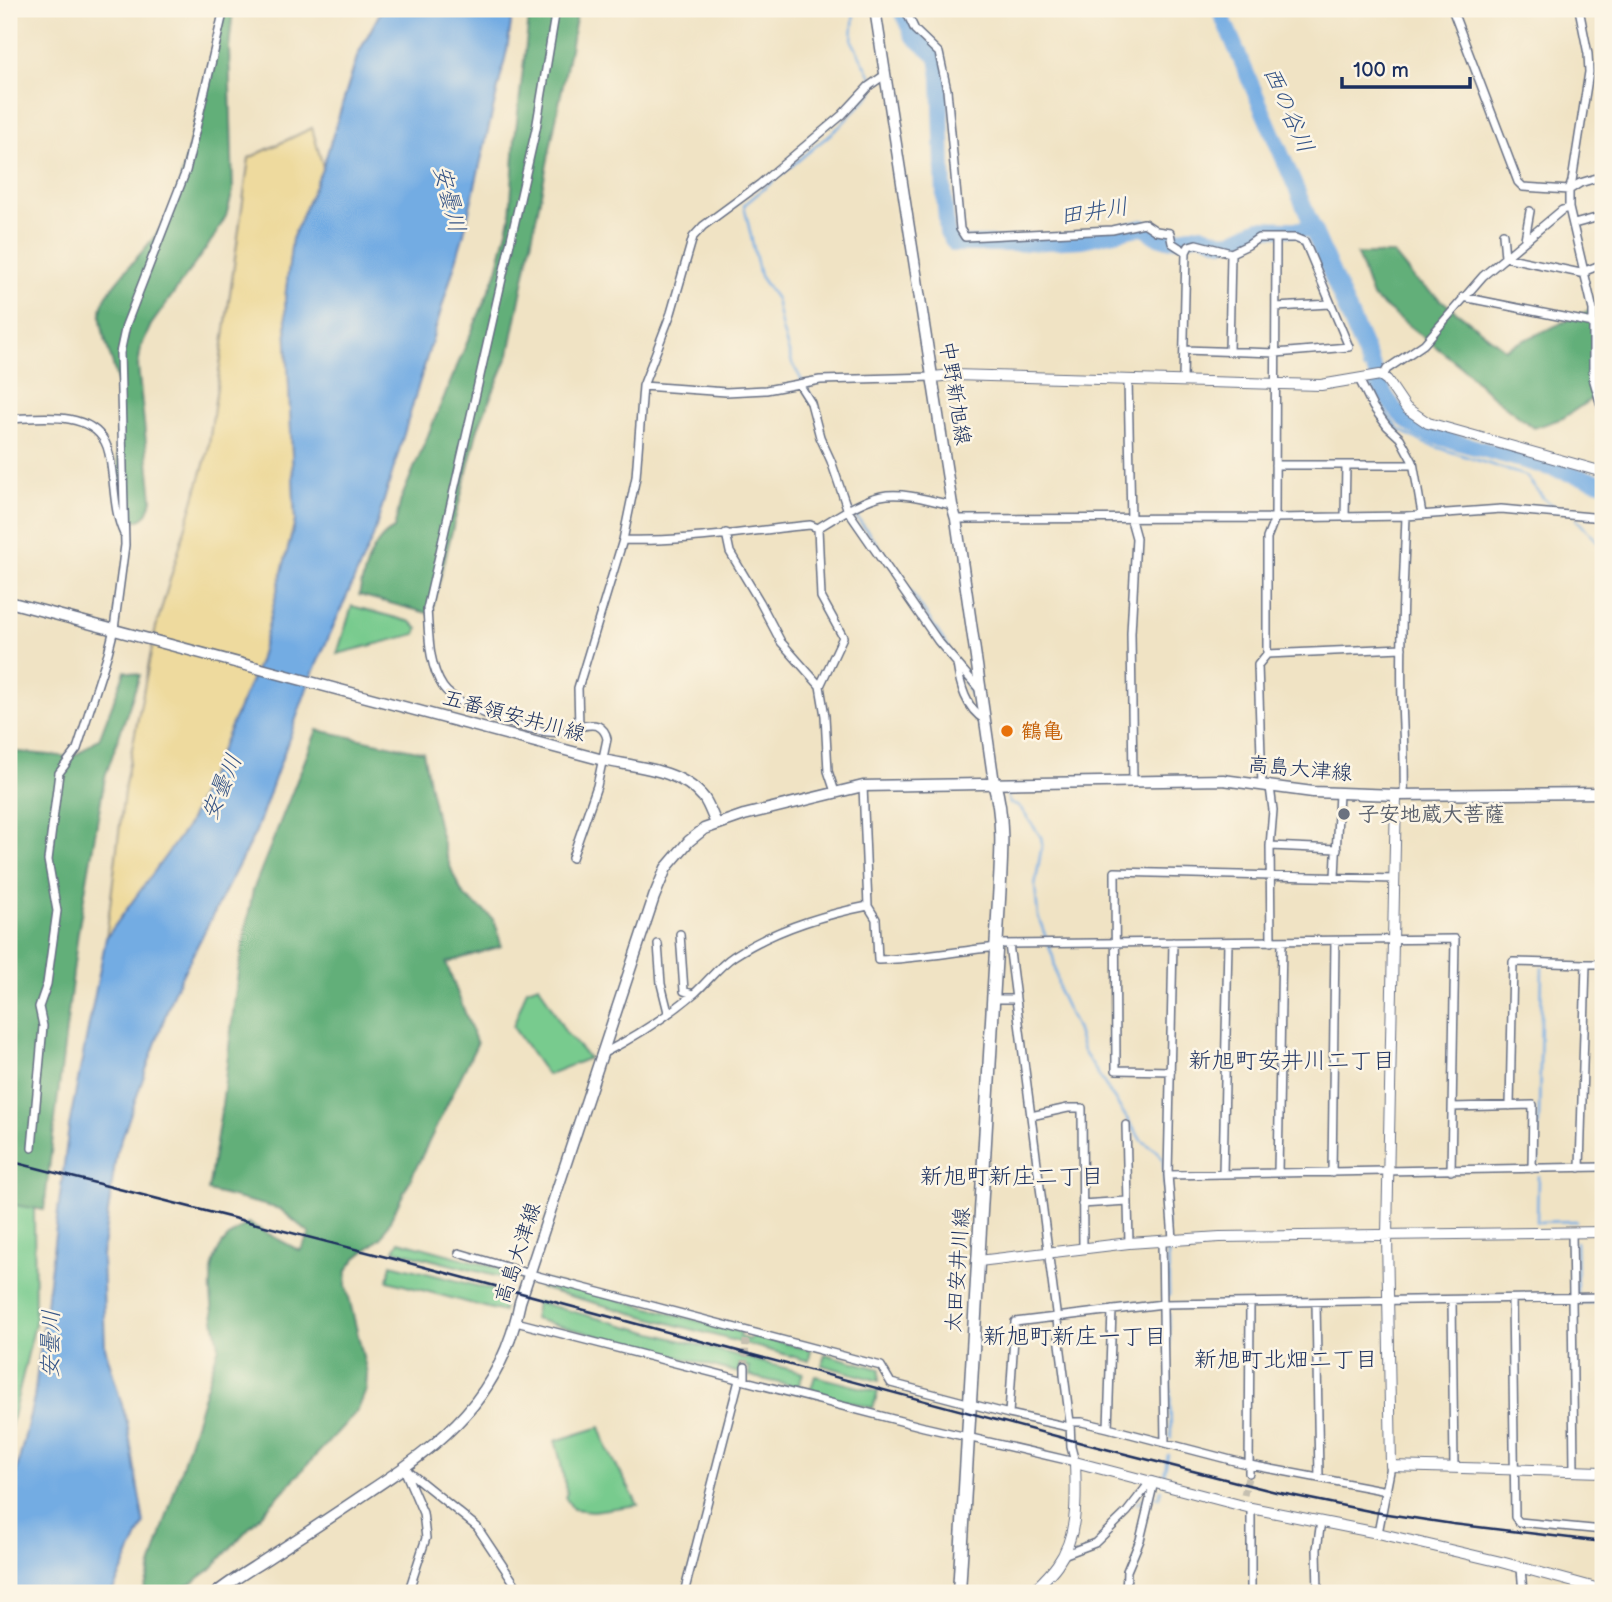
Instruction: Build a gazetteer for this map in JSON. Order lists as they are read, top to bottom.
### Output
{
  "streets": {
    "main road": [
      "中野新旭線",
      "五番領安井川線",
      "高島大津線",
      "太田安井川線"
    ]
  },
  "crossings": [
    ["中野新旭線", "高島大津線"],
    ["中野新旭線", "太田安井川線"],
    ["五番領安井川線", "高島大津線"],
    ["高島大津線", "太田安井川線"]
  ],
  "districts": [
    "新旭町安井川二丁目",
    "新旭町新庄二丁目",
    "新旭町新庄一丁目",
    "新旭町北畑二丁目"
  ],
  "water": ["西の谷川", "安曇川", "田井川"],
  "places": ["鶴亀", "子安地蔵大菩薩"],
  "scale_bar": "100 m"
}
